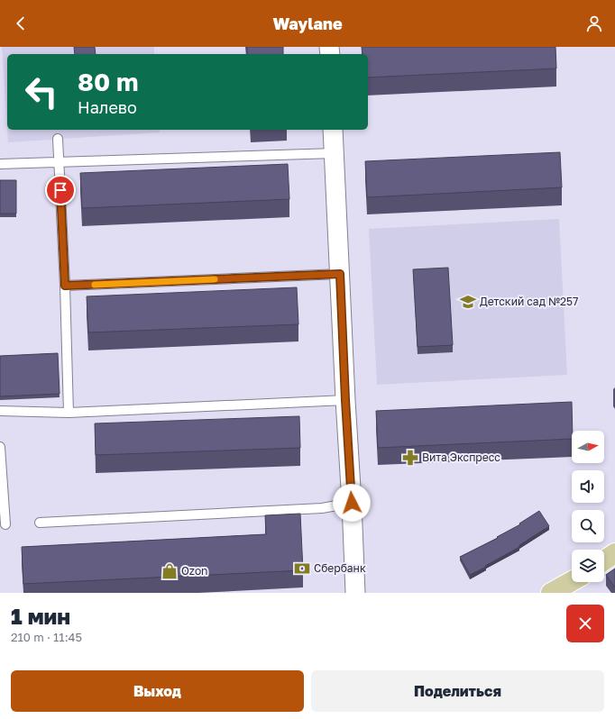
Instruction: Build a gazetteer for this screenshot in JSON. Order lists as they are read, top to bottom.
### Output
{
  "places": {
    "school or university": ["Детский сад №257"],
    "pharmacy": ["Вита Экспресс"],
    "bank": ["Сбербанк"],
    "shop": ["Ozon"]
  },
  "north": "right",
  "page": {
    "header": "Waylane",
    "turn": ["80 m", "Налево"],
    "heading": ["1 мин", "210 m · 11:45"],
    "buttons": ["Выход", "Поделиться"]
  }
}
